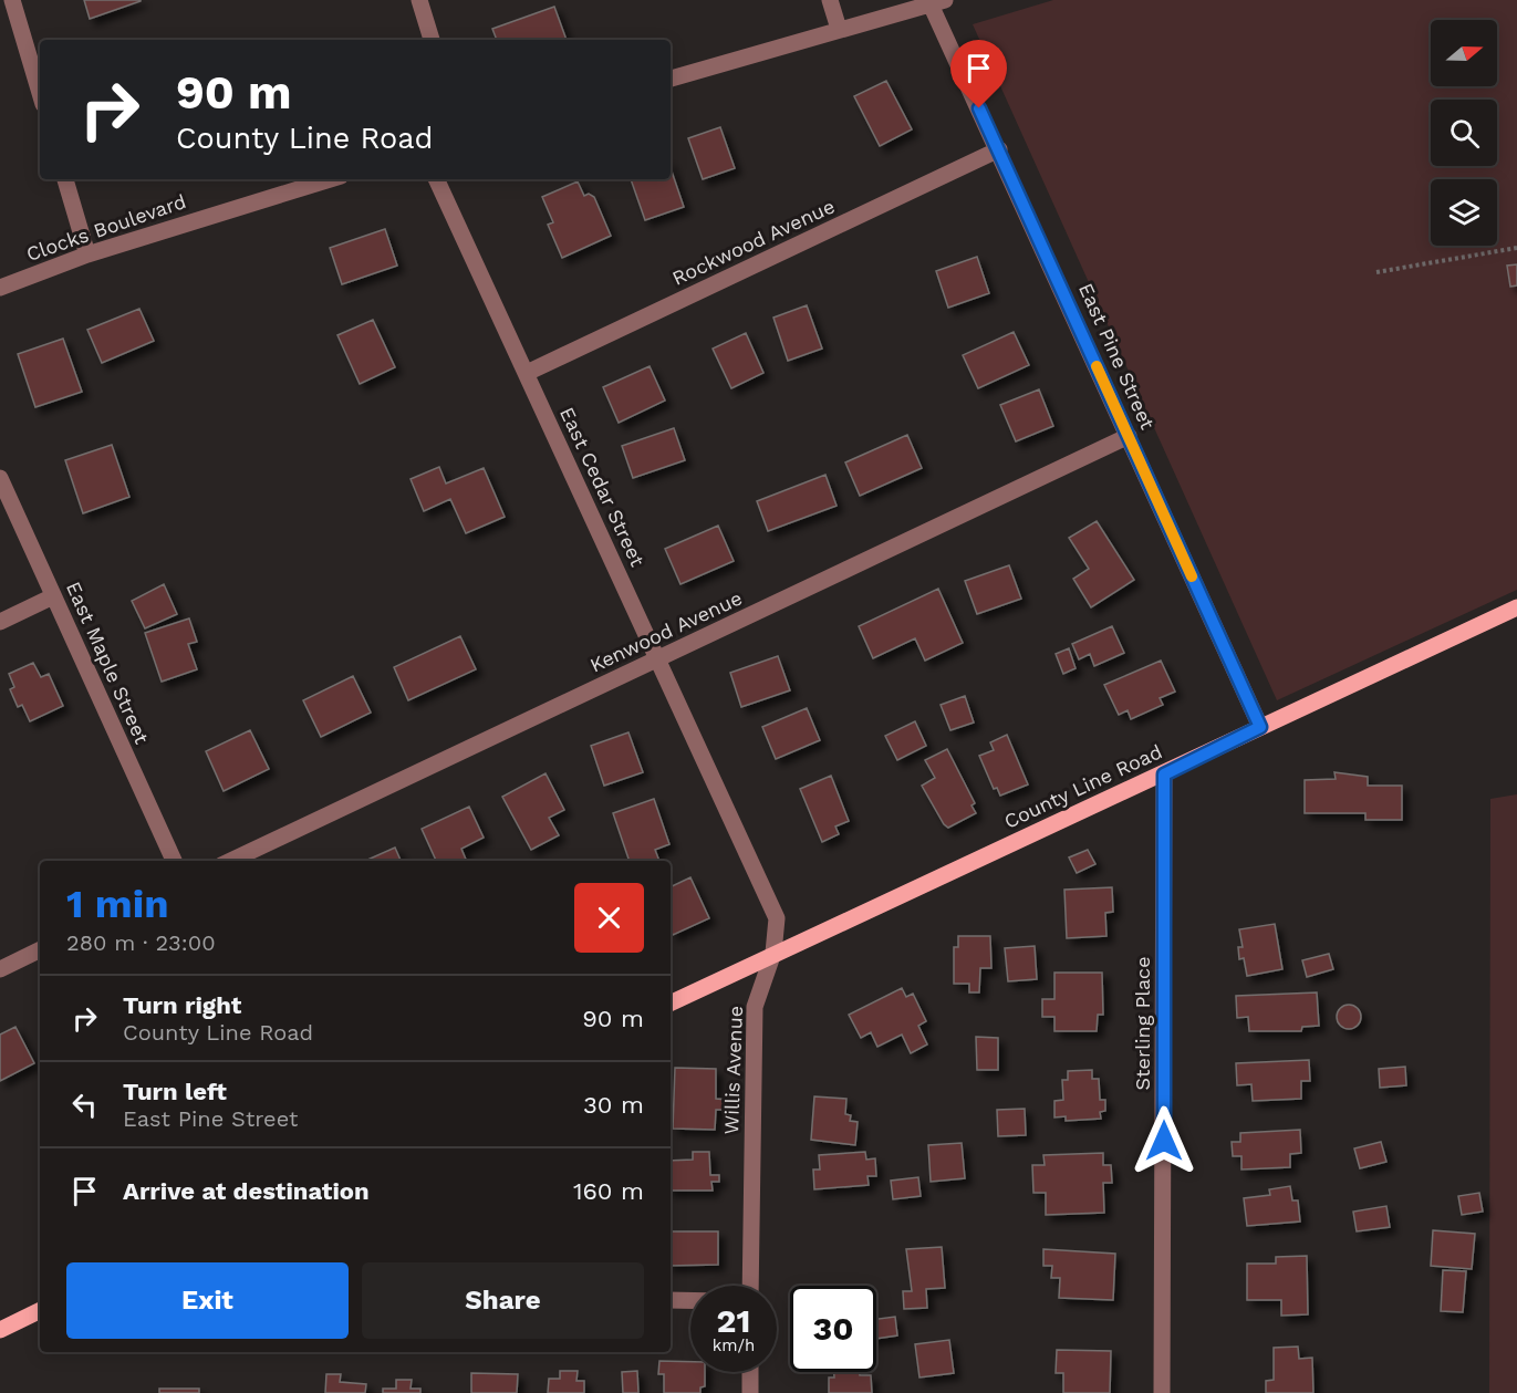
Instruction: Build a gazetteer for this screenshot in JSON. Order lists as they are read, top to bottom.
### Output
{
  "streets": {
    "main road": ["County Line Road"],
    "street": [
      "Clocks Boulevard",
      "Rockwood Avenue",
      "East Pine Street",
      "East Cedar Street",
      "Kenwood Avenue",
      "East Maple Street",
      "Sterling Place",
      "Willis Avenue"
    ]
  },
  "crossings": [
    ["Rockwood Avenue", "East Pine Street"],
    ["Rockwood Avenue", "East Cedar Street"],
    ["East Pine Street", "Kenwood Avenue"],
    ["East Pine Street", "County Line Road"],
    ["East Cedar Street", "Kenwood Avenue"],
    ["East Cedar Street", "Willis Avenue"],
    ["County Line Road", "Sterling Place"],
    ["County Line Road", "Willis Avenue"]
  ],
  "north": "right",
  "page": {
    "turn": ["90 m", "County Line Road"],
    "heading": ["1 min", "280 m · 23:00"],
    "list": [
      {
        "name": "Turn right",
        "note": "County Line Road",
        "value": "90 m"
      },
      {
        "name": "Turn left",
        "note": "East Pine Street",
        "value": "30 m"
      },
      {
        "name": "Arrive at destination",
        "value": "160 m"
      }
    ],
    "buttons": ["Exit", "Share"],
    "speed": "21 km/h",
    "limit": "30"
  }
}
